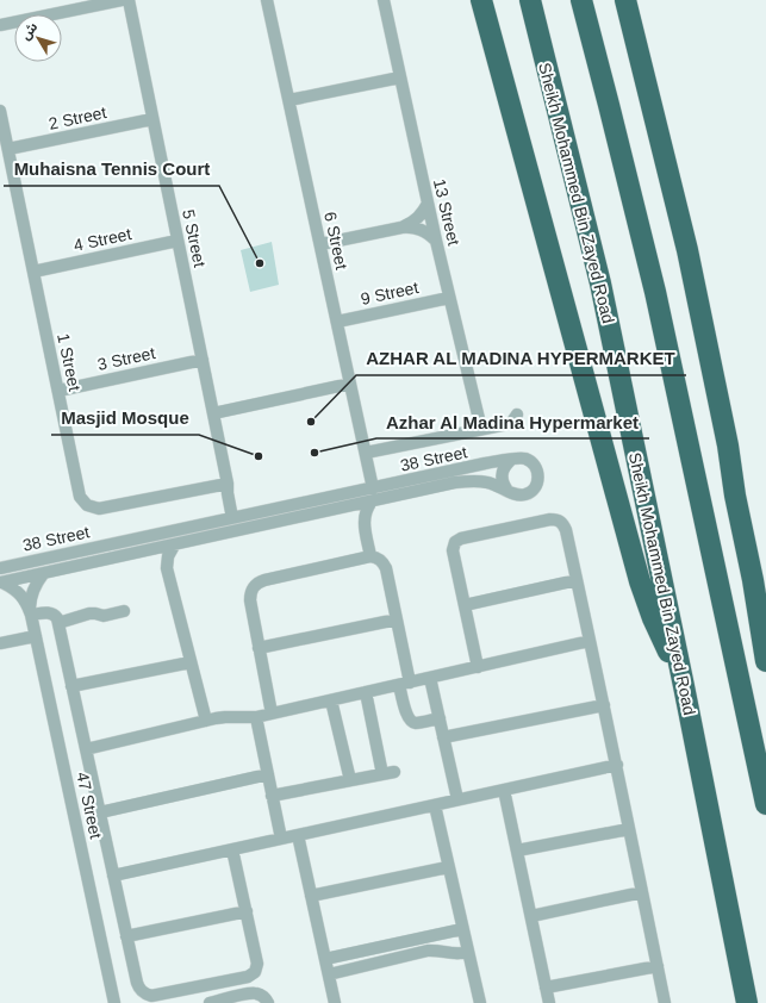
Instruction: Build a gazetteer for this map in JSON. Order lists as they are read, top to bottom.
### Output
{
  "streets": {
    "highway": ["Sheikh Mohammed Bin Zayed Road"],
    "street": [
      "2 Street",
      "13 Street",
      "5 Street",
      "4 Street",
      "6 Street",
      "9 Street",
      "3 Street",
      "1 Street",
      "38 Street",
      "47 Street"
    ]
  },
  "crossings": [
    ["2 Street", "5 Street"],
    ["2 Street", "1 Street"],
    ["13 Street", "9 Street"],
    ["5 Street", "4 Street"],
    ["5 Street", "3 Street"],
    ["5 Street", "1 Street"],
    ["5 Street", "38 Street"],
    ["4 Street", "1 Street"],
    ["6 Street", "9 Street"],
    ["6 Street", "38 Street"],
    ["3 Street", "1 Street"],
    ["38 Street", "47 Street"]
  ],
  "places": [
    "Muhaisna Tennis Court",
    "AZHAR AL MADINA HYPERMARKET",
    "Azhar Al Madina Hypermarket",
    "Masjid Mosque"
  ],
  "north": "top left"
}
